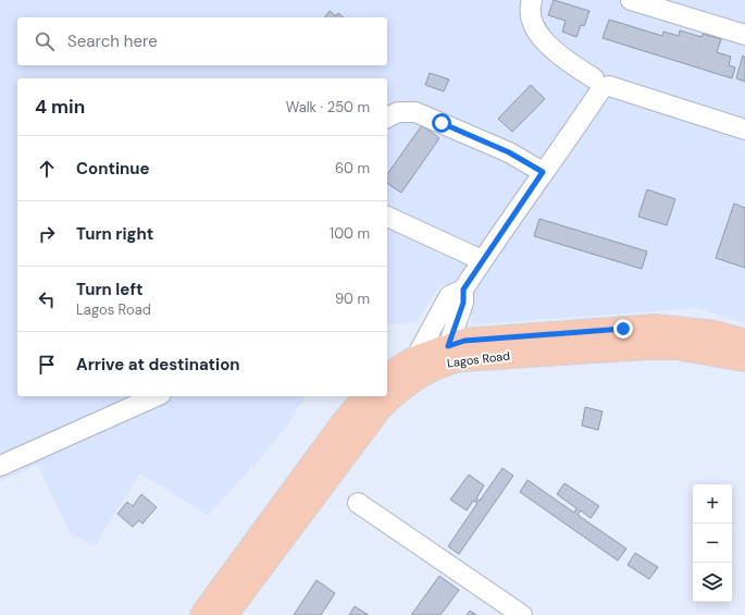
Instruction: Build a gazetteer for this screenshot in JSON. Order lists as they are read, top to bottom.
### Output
{
  "streets": {
    "main road": ["Lagos Road"]
  },
  "page": {
    "search": "Search here",
    "heading": ["4 min", "Walk · 250 m"],
    "list": [
      ["Continue", "60 m"],
      ["Turn right", "100 m"],
      ["Turn left", "Lagos Road", "90 m"],
      "Arrive at destination"
    ],
    "map_buttons": ["+", "−"]
  }
}
